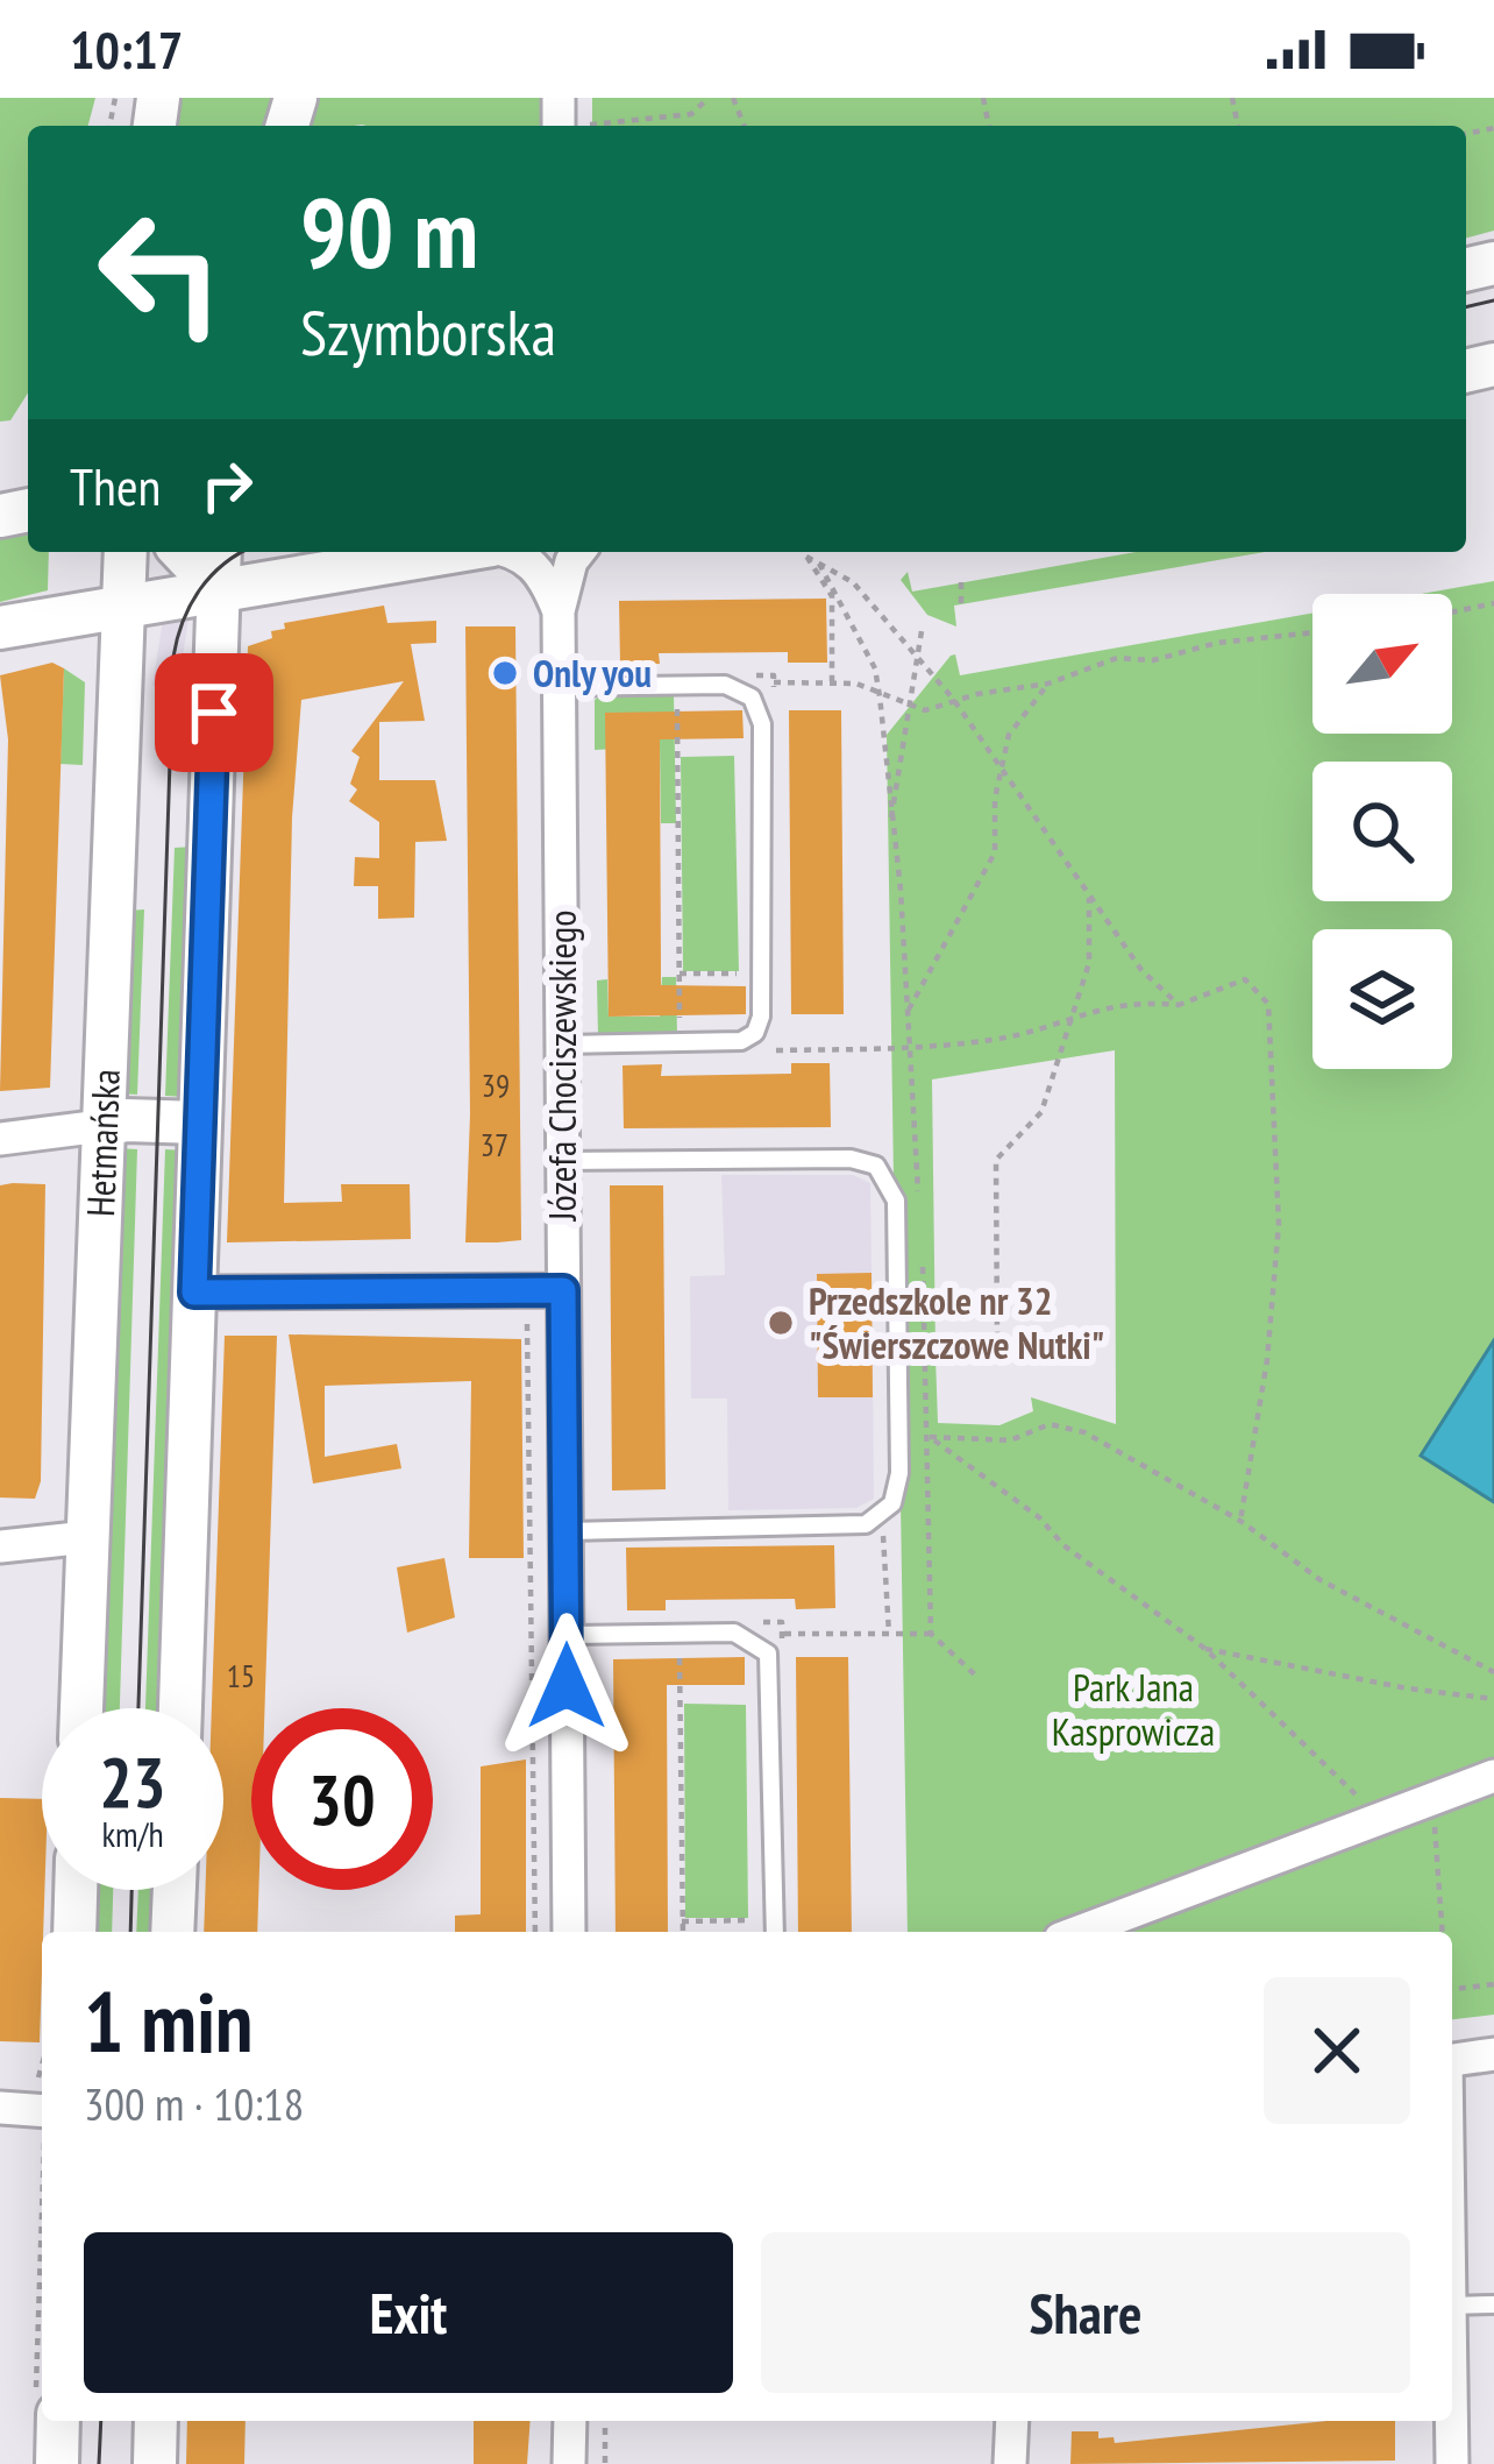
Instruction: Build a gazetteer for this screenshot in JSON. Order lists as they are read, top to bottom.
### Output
{
  "streets": {
    "main road": ["Hetmańska"],
    "street": ["Józefa Chociszewskiego"]
  },
  "parks": ["Park Jana Kasprowicza"],
  "places": ["Only you", "Przedszkole nr 32 \"Świerszczowe Nutki\""],
  "house_numbers": ["39", "37", "15"],
  "north": "top right",
  "page": {
    "status": "10:17",
    "turn": ["90 m", "Szymborska"],
    "then": "Then",
    "speed": "23 km/h",
    "limit": "30",
    "heading": ["1 min", "300 m · 10:18"],
    "buttons": ["Exit", "Share"]
  }
}
